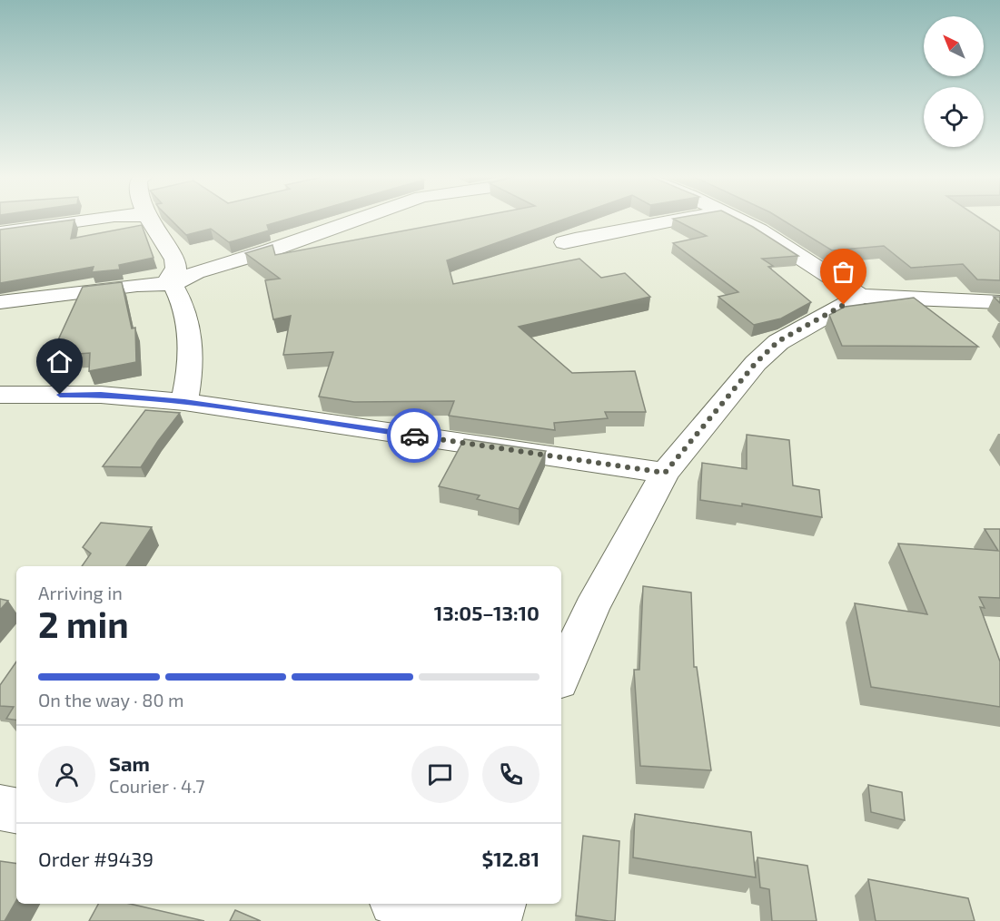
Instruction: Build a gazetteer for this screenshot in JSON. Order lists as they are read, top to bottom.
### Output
{
  "north": "top left",
  "page": {
    "heading": ["2 min", "Arriving in", "13:05–13:10"],
    "panel": [
      "Sam",
      "Courier · 4.7",
      "Order #9439",
      "$12.81"
    ],
    "bar": "On the way · 80 m"
  }
}
